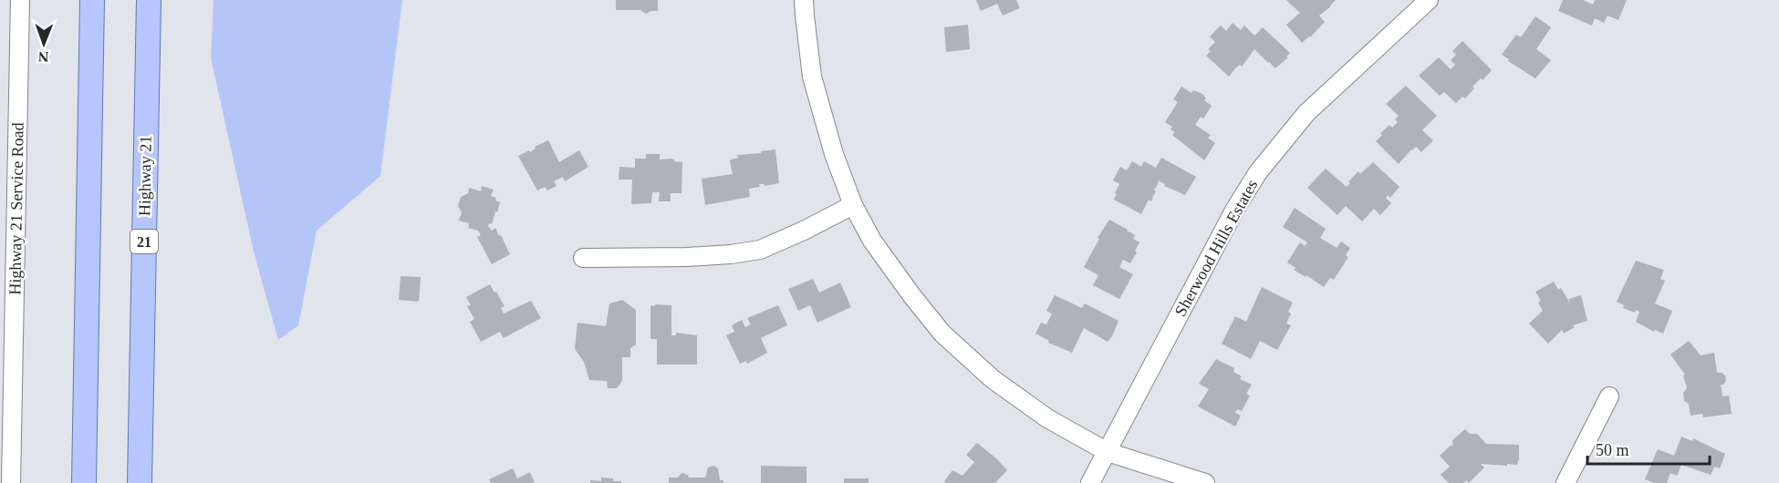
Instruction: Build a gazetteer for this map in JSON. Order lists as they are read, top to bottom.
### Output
{
  "streets": {
    "main road": ["Highway 21", "21"],
    "street": ["Highway 21 Service Road", "Sherwood Hills Estates"]
  },
  "scale_bar": "50 m",
  "north": "bottom"
}
